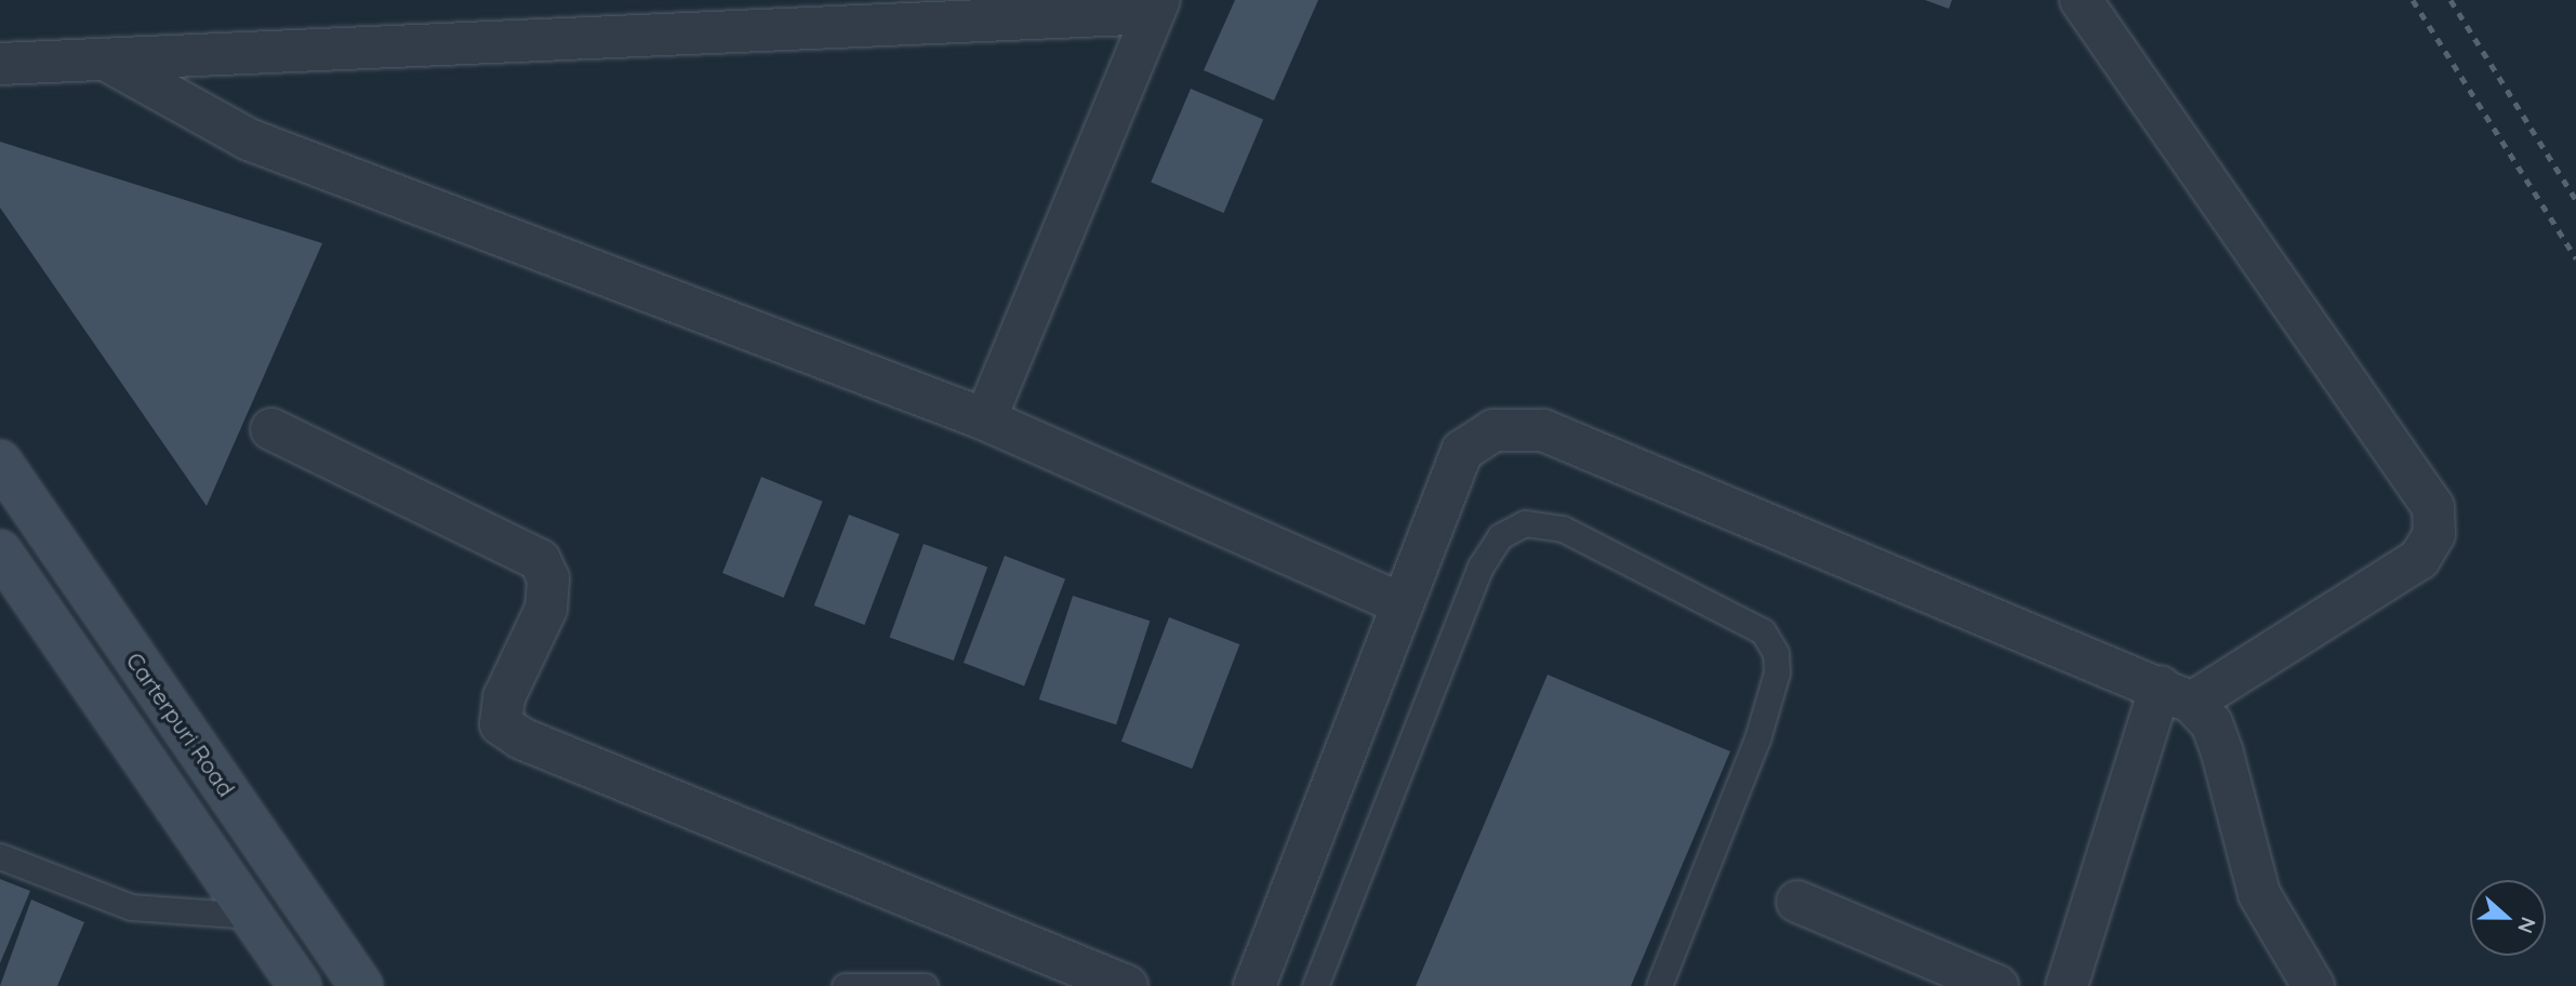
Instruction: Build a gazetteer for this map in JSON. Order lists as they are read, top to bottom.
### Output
{
  "streets": {
    "main road": ["Carterpuri Road"]
  },
  "north": "right"
}
